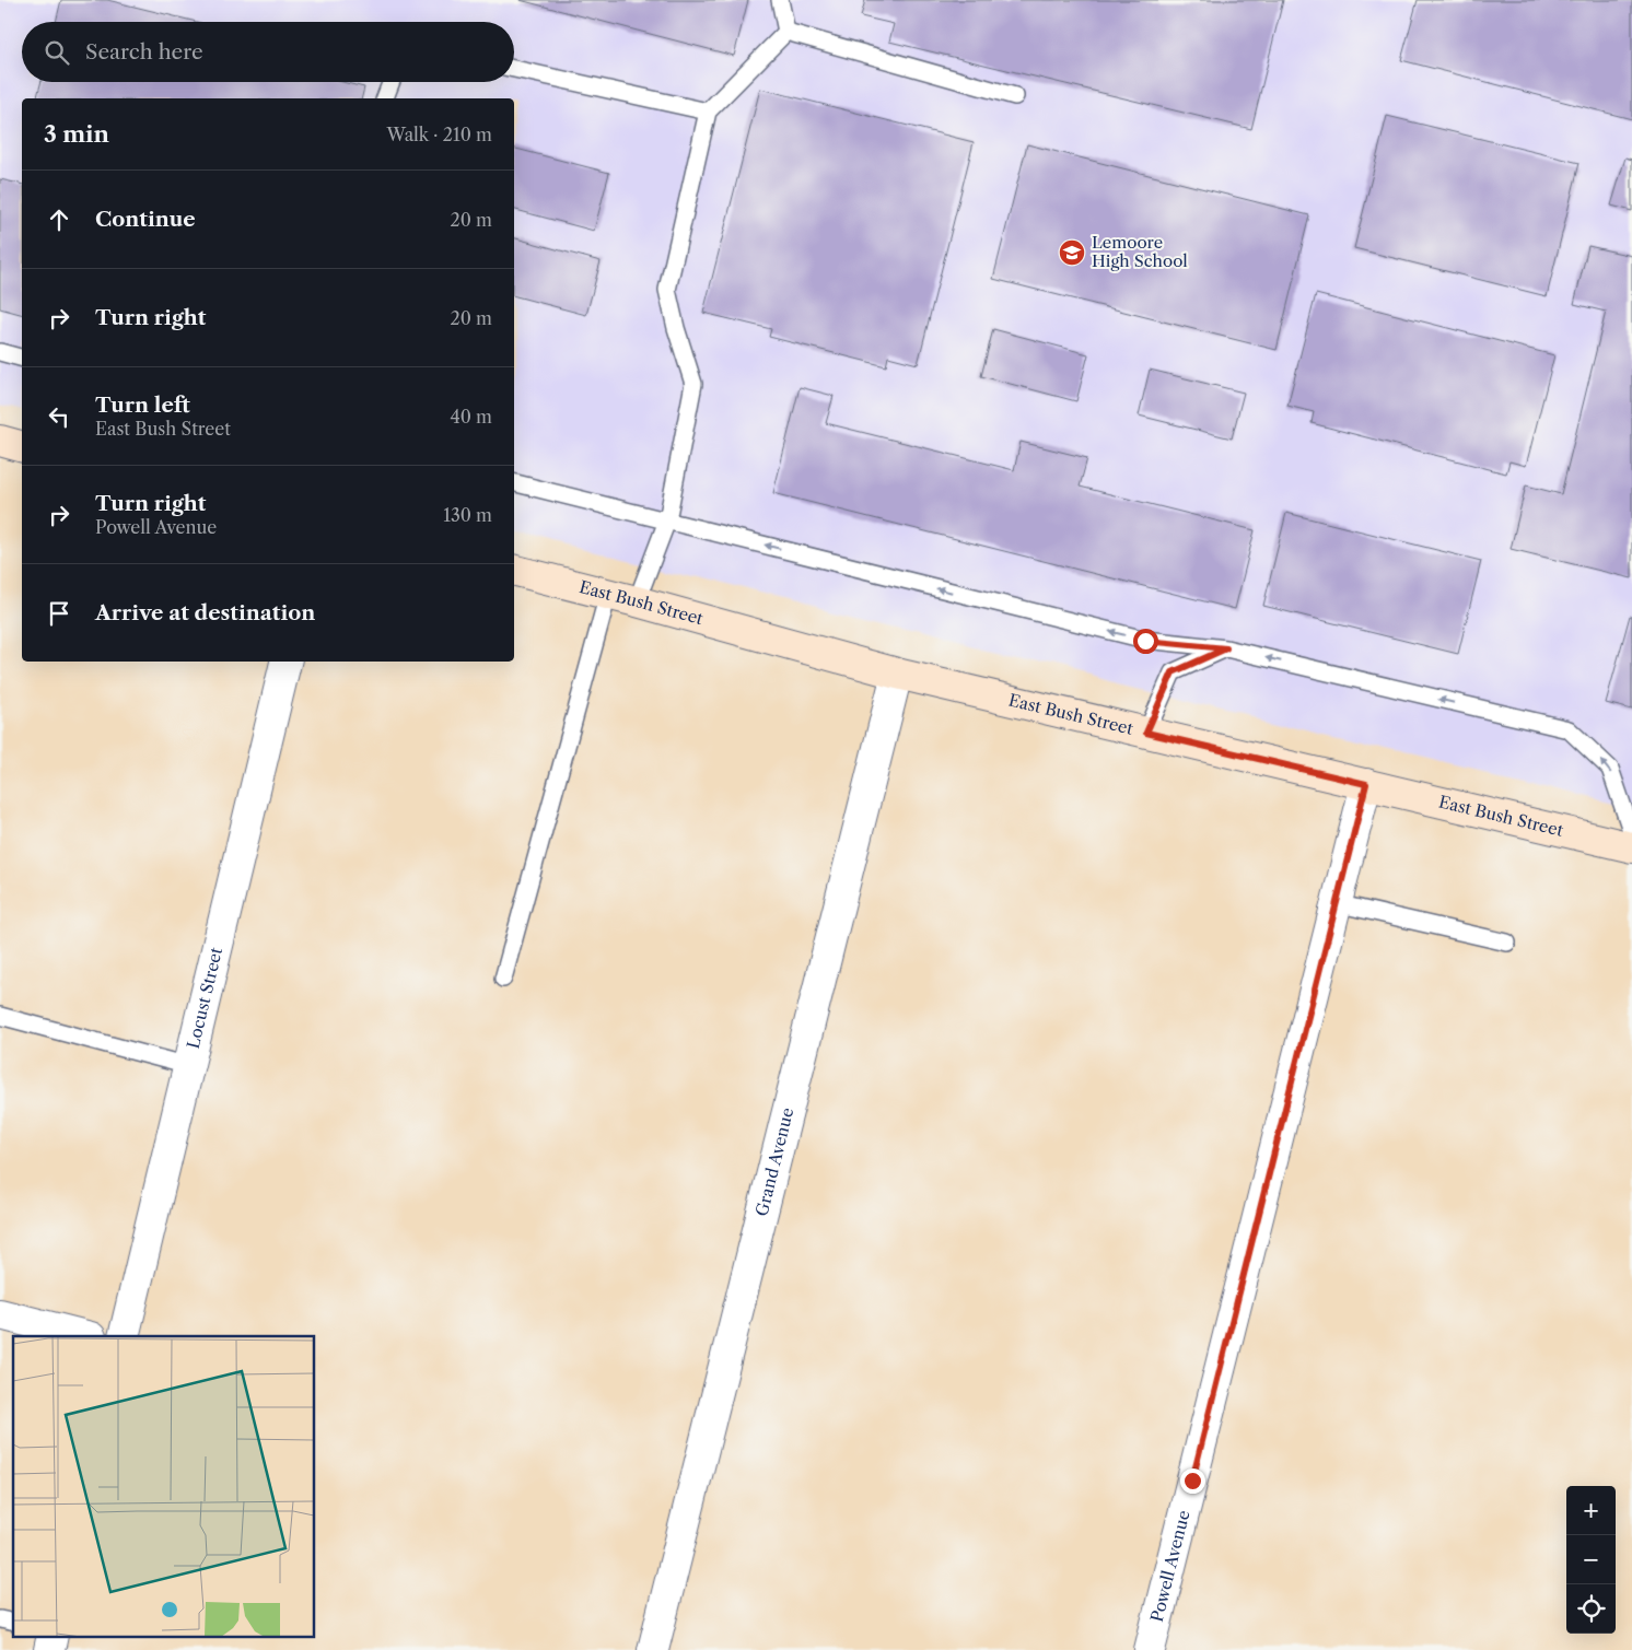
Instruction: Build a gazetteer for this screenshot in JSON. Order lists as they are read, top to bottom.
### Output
{
  "streets": {
    "main road": ["East Bush Street"],
    "street": ["Locust Street", "Grand Avenue", "Powell Avenue"]
  },
  "crossings": [
    ["East Bush Street", "Grand Avenue"],
    ["East Bush Street", "Powell Avenue"]
  ],
  "places": {
    "school or university": ["Lemoore High School"]
  },
  "page": {
    "search": "Search here",
    "heading": ["3 min", "Walk · 210 m"],
    "list": [
      ["Continue", "20 m"],
      ["Turn right", "20 m"],
      ["Turn left", "East Bush Street", "40 m"],
      ["Turn right", "Powell Avenue", "130 m"],
      "Arrive at destination"
    ],
    "map_buttons": ["+", "−"]
  }
}
